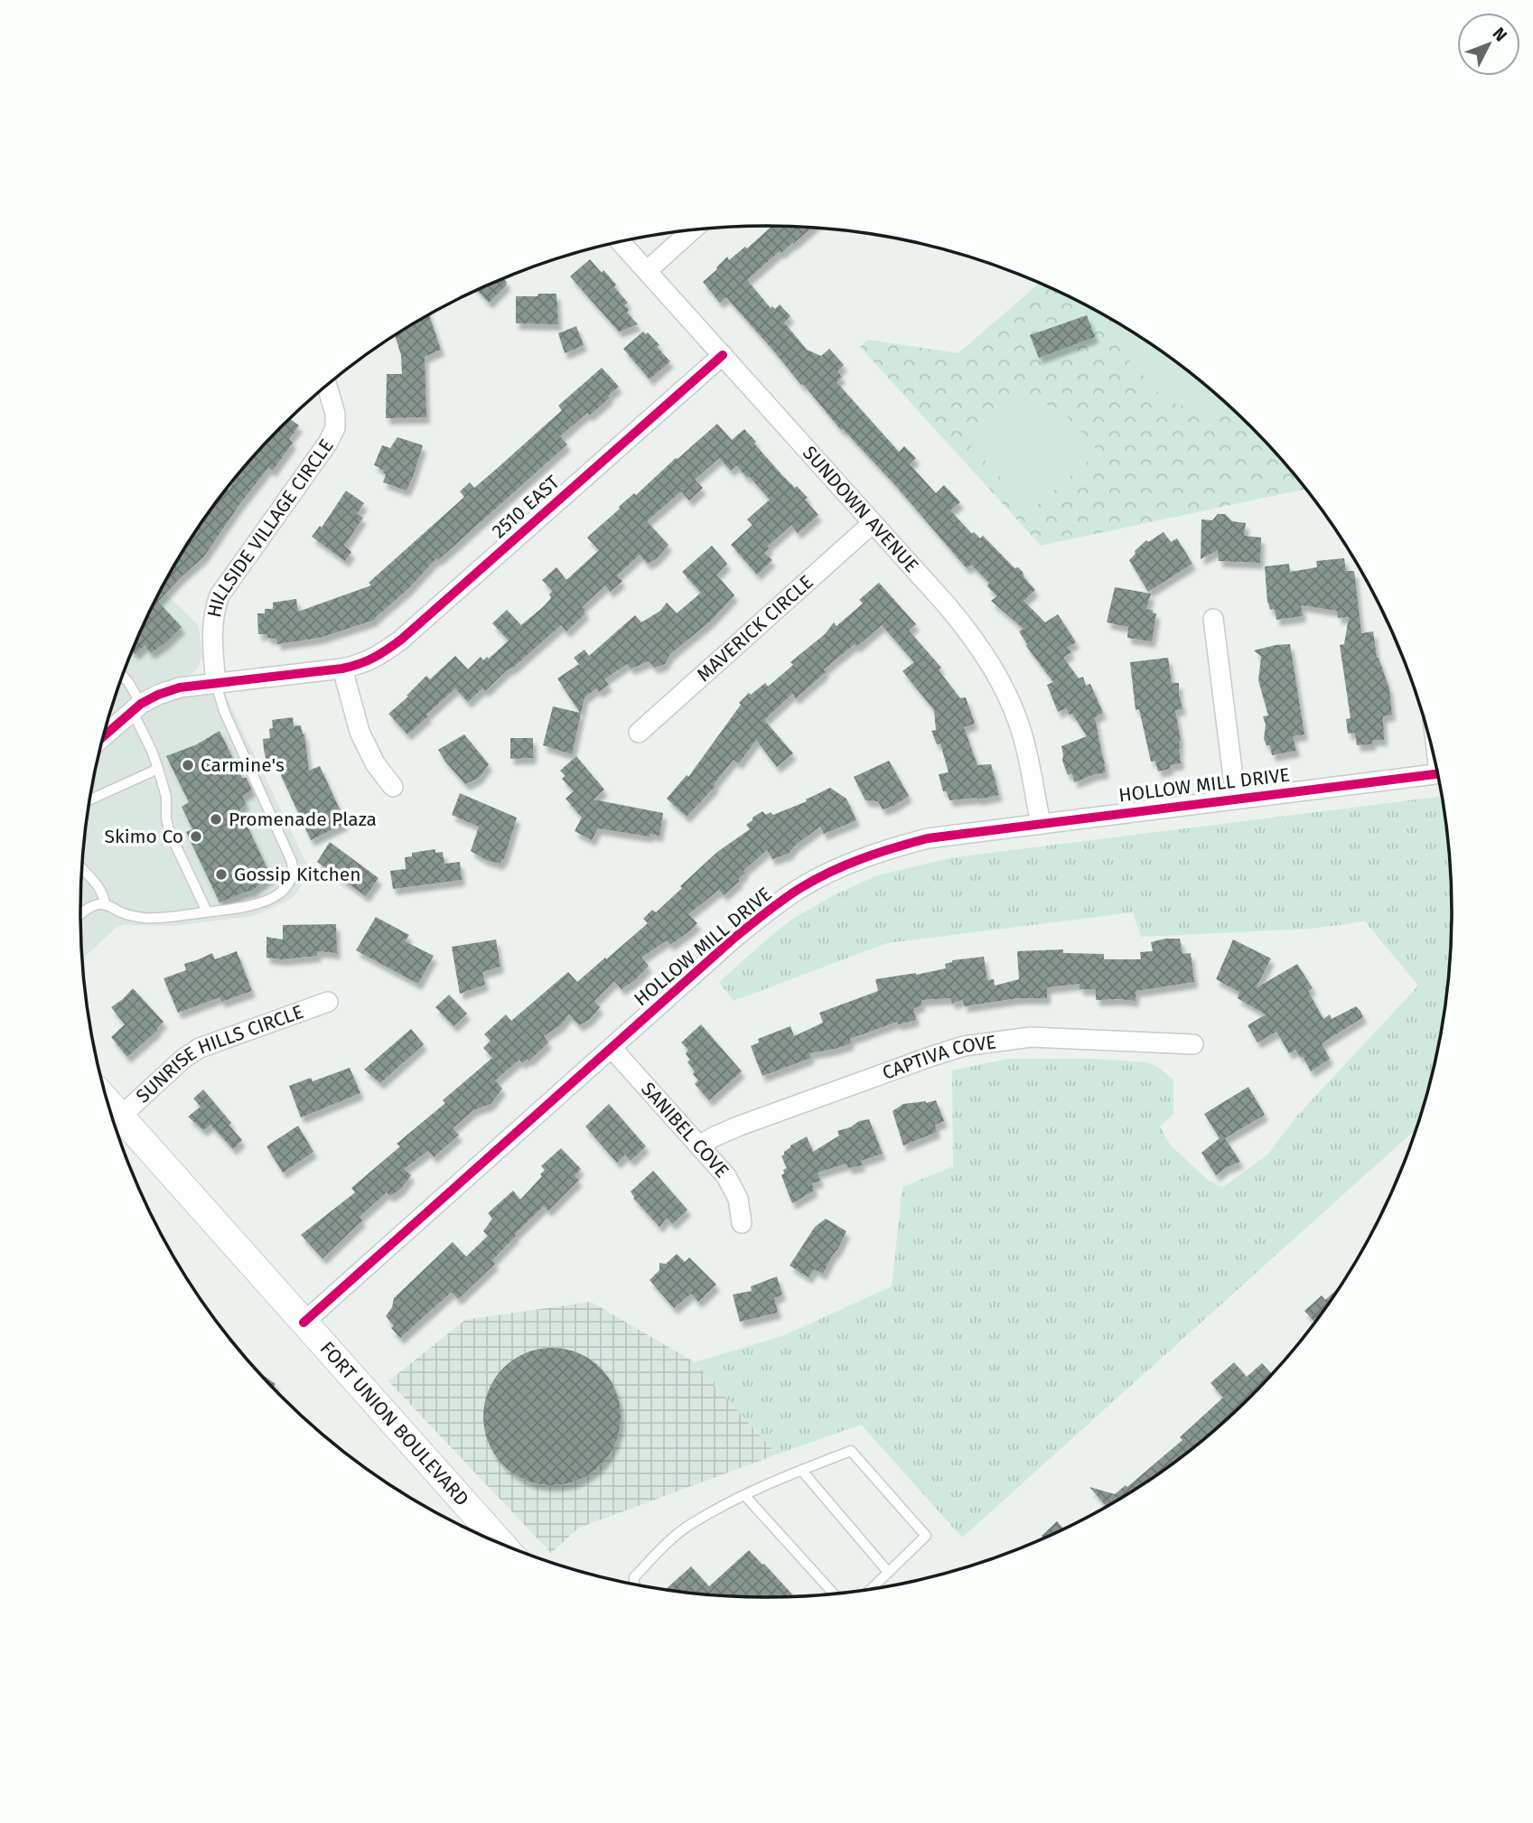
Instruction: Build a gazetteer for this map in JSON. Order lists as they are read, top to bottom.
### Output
{
  "streets": {
    "main road": ["FORT UNION BOULEVARD"],
    "street": [
      "2510 EAST",
      "SUNDOWN AVENUE",
      "HILLSIDE VILLAGE CIRCLE",
      "MAVERICK CIRCLE",
      "HOLLOW MILL DRIVE",
      "SUNRISE HILLS CIRCLE",
      "CAPTIVA COVE",
      "SANIBEL COVE"
    ]
  },
  "crossings": [
    ["2510 EAST", "SUNDOWN AVENUE"],
    ["2510 EAST", "HILLSIDE VILLAGE CIRCLE"],
    ["SUNDOWN AVENUE", "MAVERICK CIRCLE"],
    ["SUNDOWN AVENUE", "HOLLOW MILL DRIVE"],
    ["HOLLOW MILL DRIVE", "SANIBEL COVE"],
    ["HOLLOW MILL DRIVE", "FORT UNION BOULEVARD"],
    ["SUNRISE HILLS CIRCLE", "FORT UNION BOULEVARD"],
    ["CAPTIVA COVE", "SANIBEL COVE"]
  ],
  "places": [
    "Carmine's",
    "Promenade Plaza",
    "Skimo Co",
    "Gossip Kitchen"
  ],
  "north": "top right"
}
